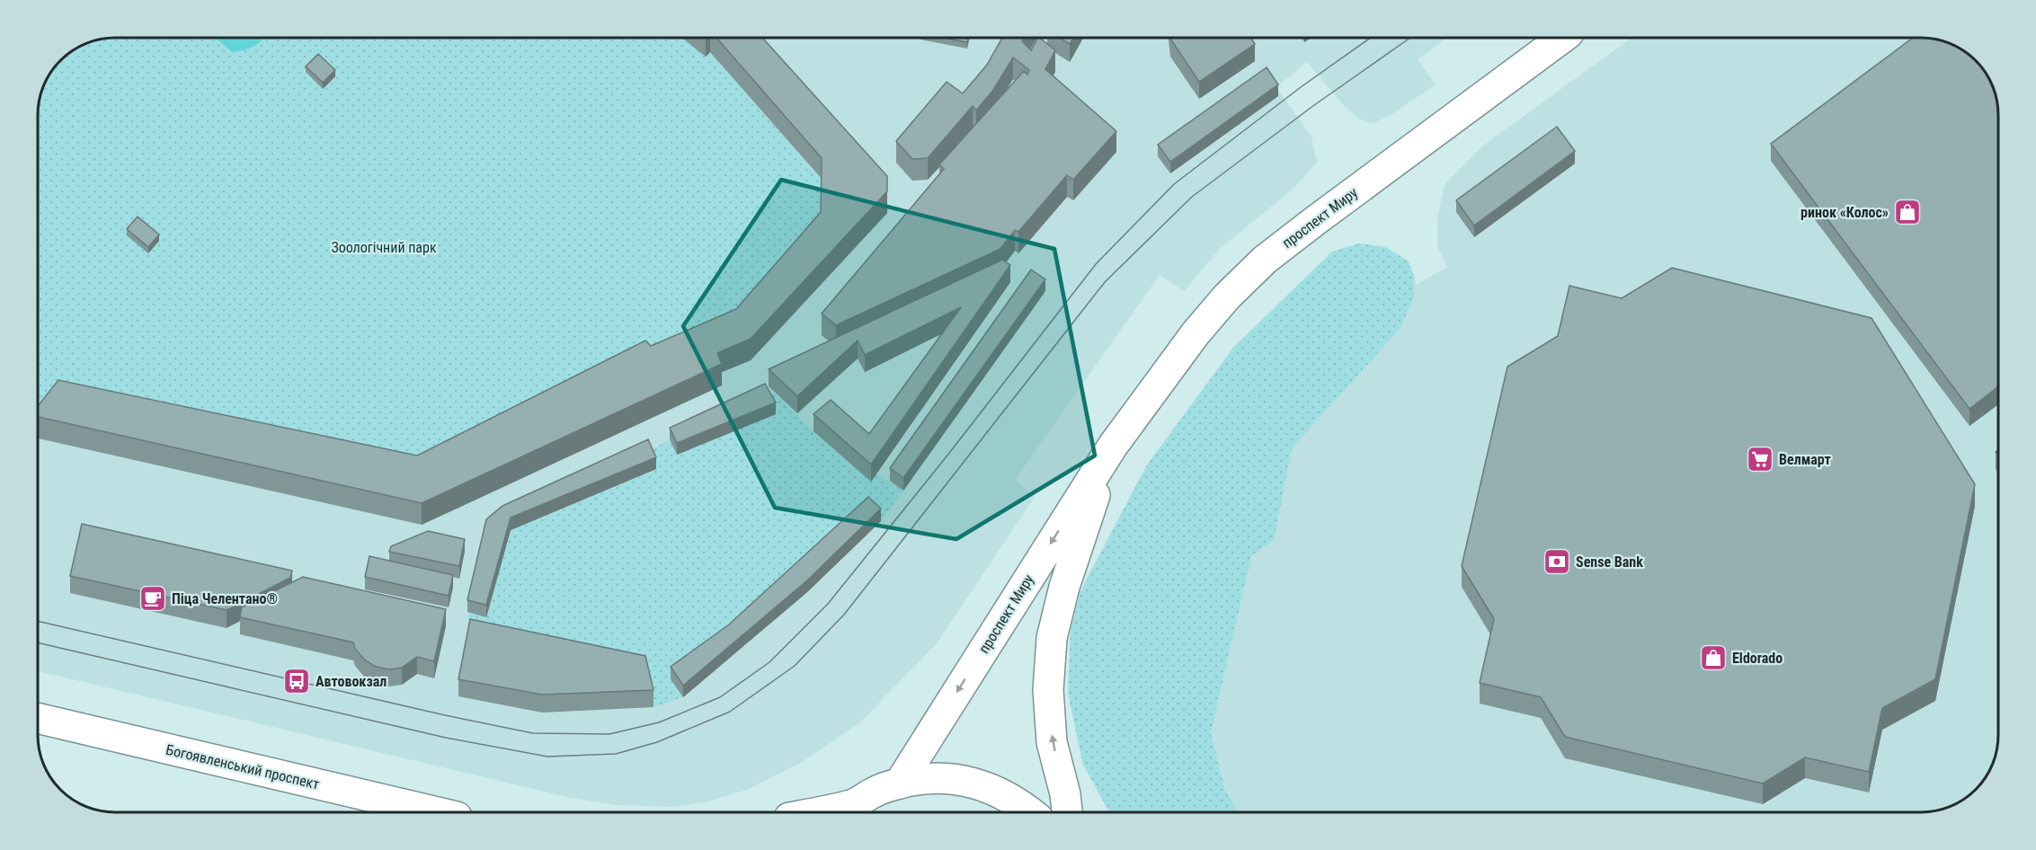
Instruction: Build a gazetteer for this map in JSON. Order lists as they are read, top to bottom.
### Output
{
  "streets": {
    "main road": ["проспект Миру", "Богоявленський проспект"]
  },
  "parks": ["Зоологічний парк"],
  "places": {
    "shop": ["ринок «Колос»", "Eldorado"],
    "supermarket": ["Велмарт"],
    "bank": ["Sense Bank"],
    "cafe": ["Піца Челентано®"],
    "bus stop": ["Автовокзал"]
  }
}
